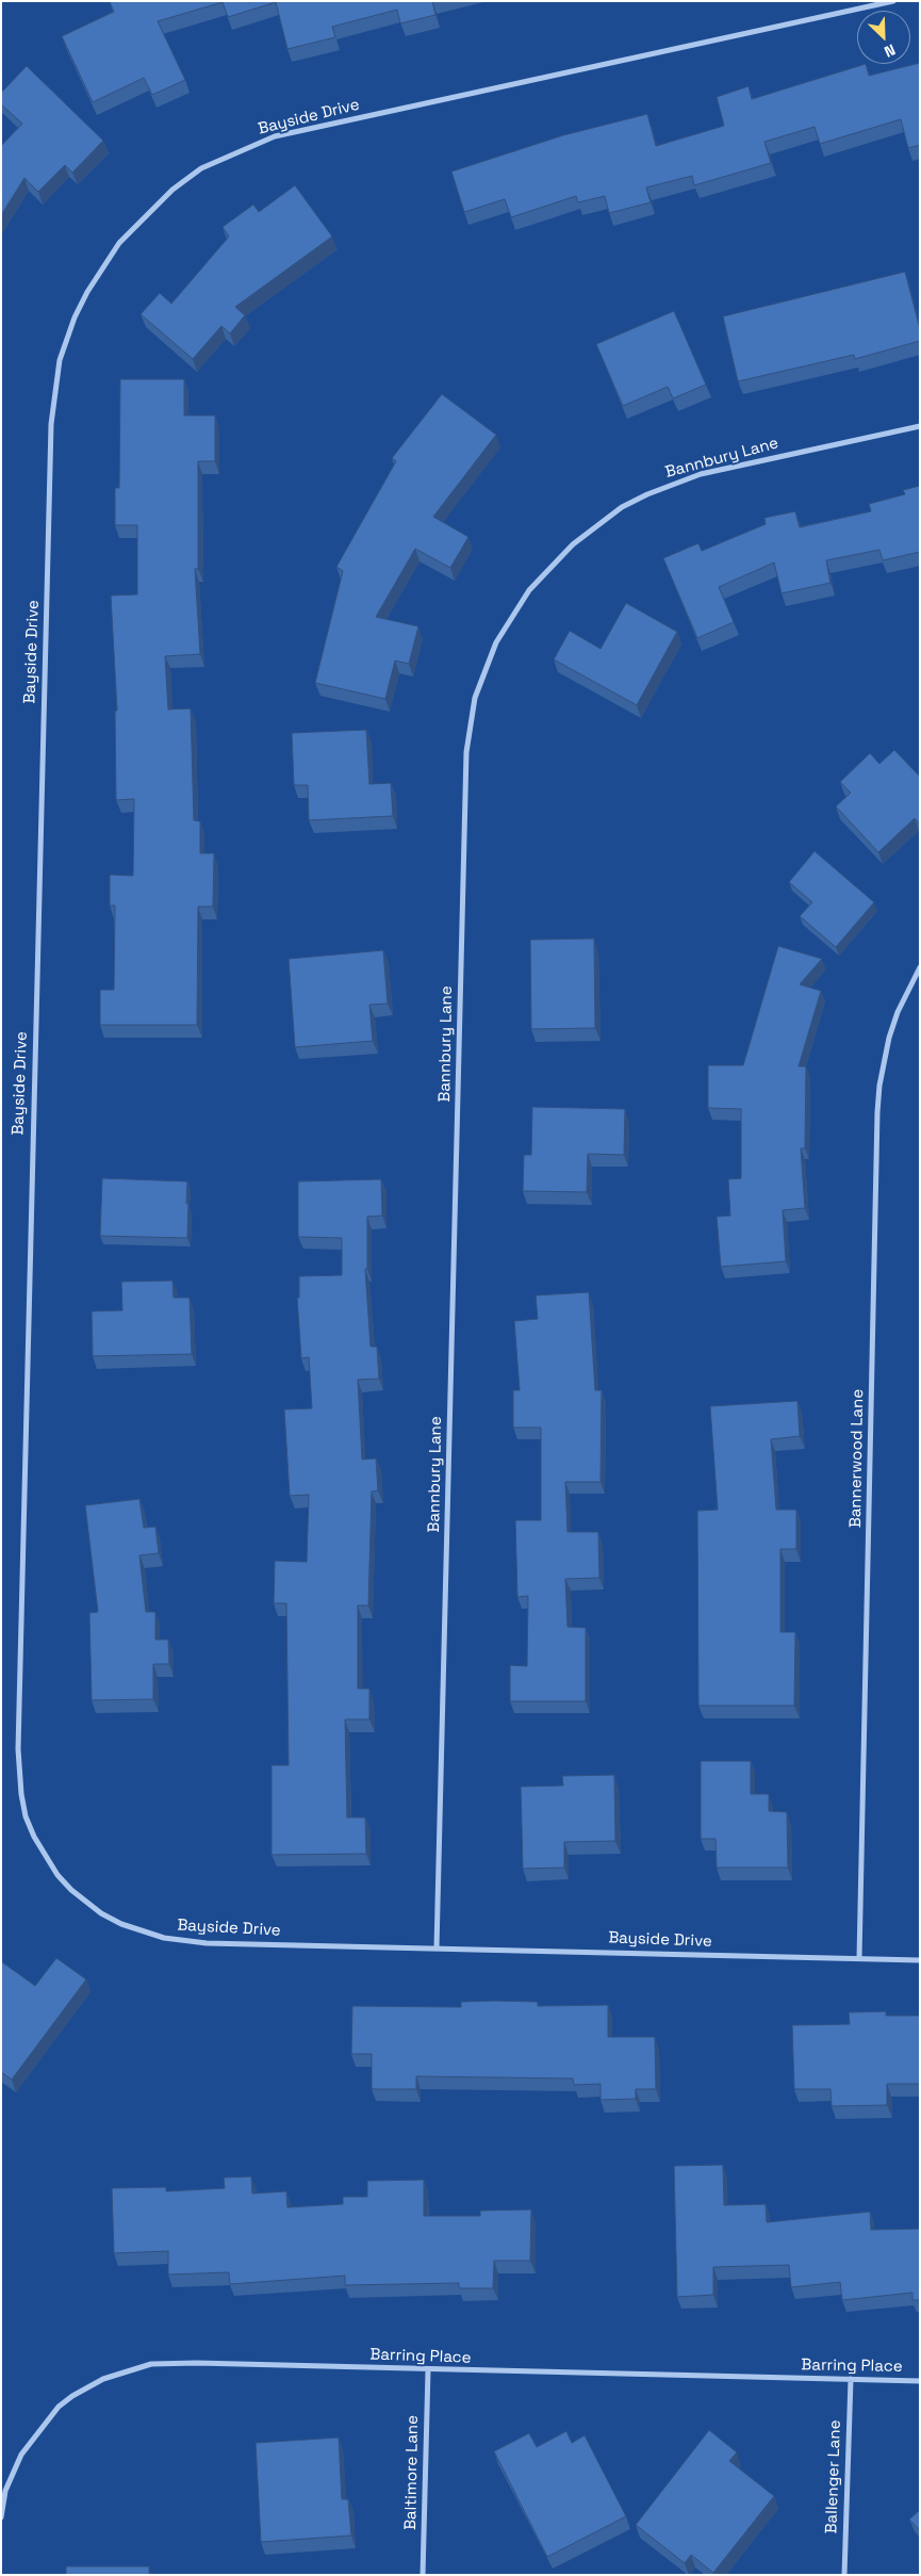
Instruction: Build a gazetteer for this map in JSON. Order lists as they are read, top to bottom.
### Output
{
  "streets": {
    "street": [
      "Bayside Drive",
      "Bannbury Lane",
      "Bannerwood Lane",
      "Barring Place",
      "Baltimore Lane",
      "Ballenger Lane"
    ]
  },
  "crossings": [
    ["Bayside Drive", "Bannbury Lane"],
    ["Bayside Drive", "Bannerwood Lane"],
    ["Barring Place", "Baltimore Lane"],
    ["Barring Place", "Ballenger Lane"]
  ],
  "north": "bottom right"
}
